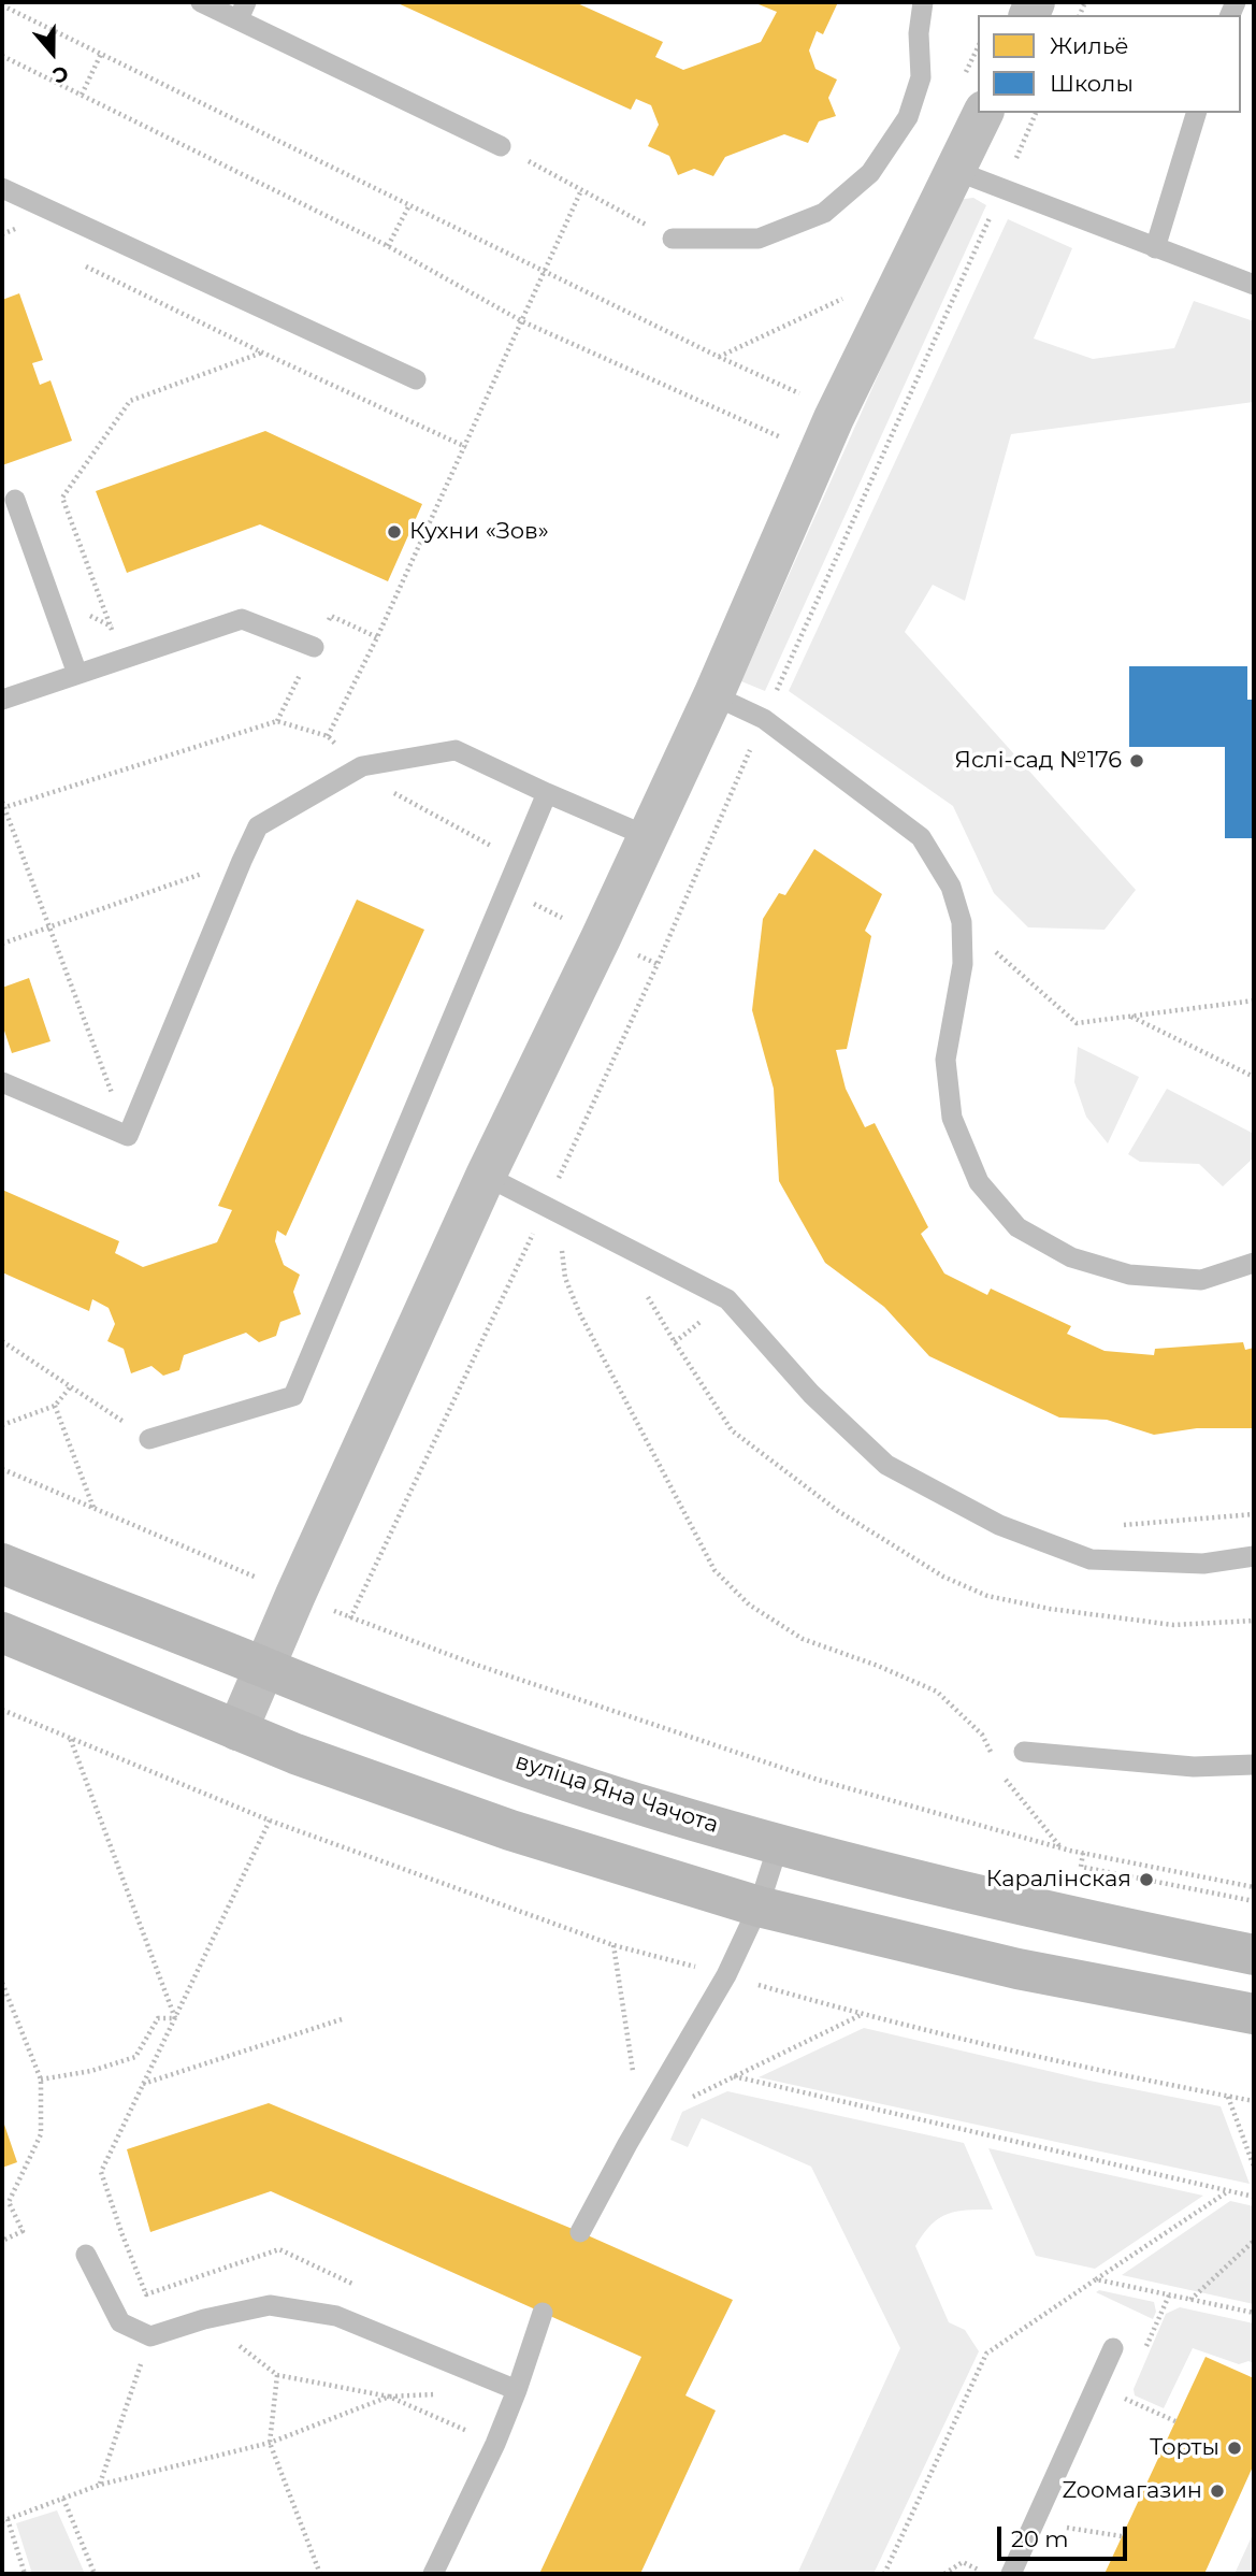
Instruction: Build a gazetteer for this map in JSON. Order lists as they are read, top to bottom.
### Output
{
  "streets": {
    "main road": ["вуліца Яна Чачота"]
  },
  "places": [
    "Кухни «Зов»",
    "Яслі-сад №176",
    "Каралінская",
    "Торты",
    "Zooмагазин"
  ],
  "legend": ["Жильё", "Школы"],
  "scale_bar": "20 m",
  "north": "bottom"
}
